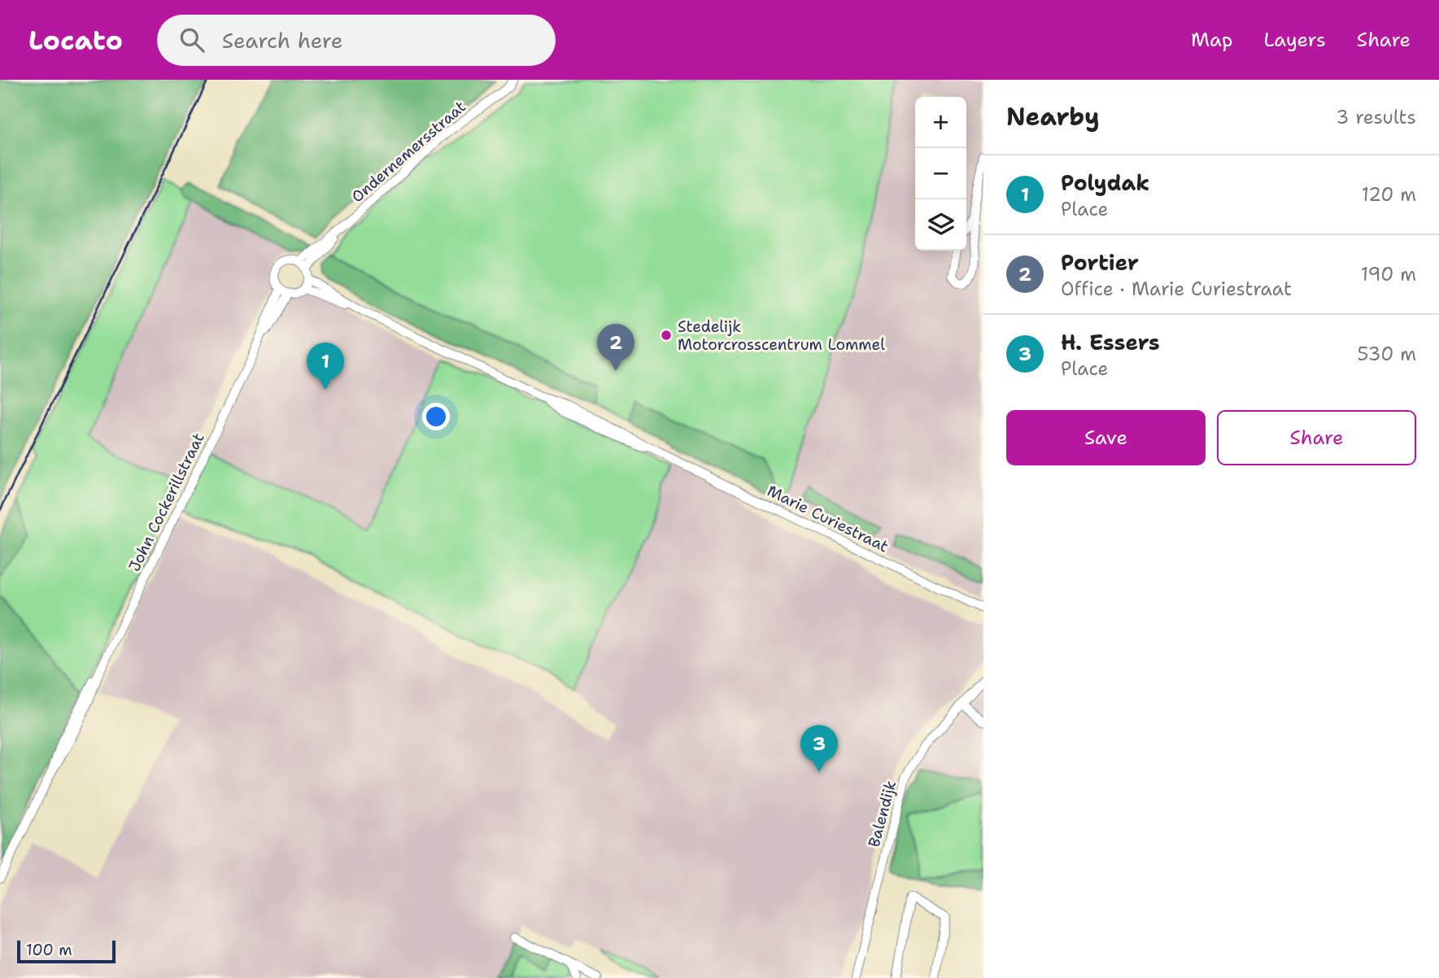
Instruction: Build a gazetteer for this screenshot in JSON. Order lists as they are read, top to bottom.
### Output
{
  "streets": {
    "street": [
      "Ondernemersstraat",
      "John Cockerillstraat",
      "Marie Curiestraat",
      "Balendijk"
    ]
  },
  "crossings": [
    ["Ondernemersstraat", "John Cockerillstraat"]
  ],
  "places": ["Stedelijk Motorcrosscentrum Lommel"],
  "scale_bar": "100 m",
  "page": {
    "header": "Locato",
    "search": "Search here",
    "nav": ["Map", "Layers", "Share"],
    "heading": ["Nearby", "3 results"],
    "map_buttons": ["+", "−"],
    "list": [
      {
        "mark": "1",
        "name": "Polydak",
        "note": "Place",
        "value": "120 m"
      },
      {
        "mark": "2",
        "name": "Portier",
        "note": "Office · Marie Curiestraat",
        "value": "190 m"
      },
      {
        "mark": "3",
        "name": "H. Essers",
        "note": "Place",
        "value": "530 m"
      }
    ],
    "pins": ["2", "1", "3"],
    "buttons": ["Save", "Share"],
    "scale": "100 m"
  }
}
